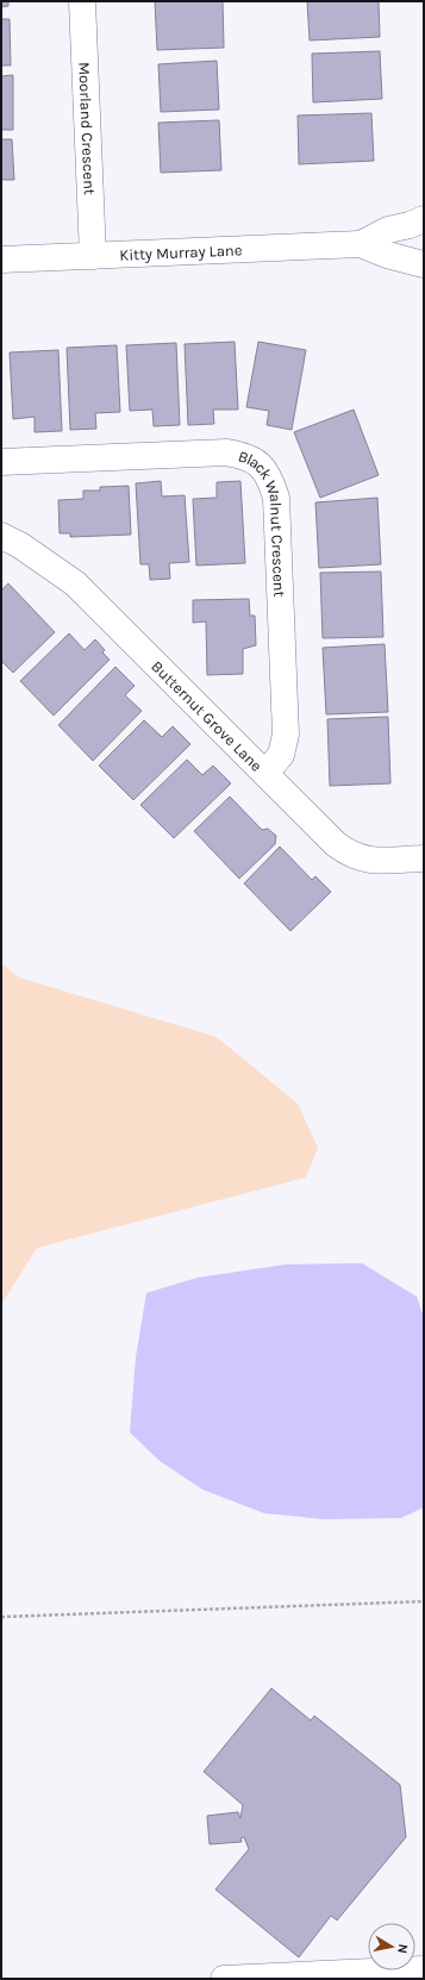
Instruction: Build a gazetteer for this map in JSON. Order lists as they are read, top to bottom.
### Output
{
  "streets": {
    "street": [
      "Moorland Crescent",
      "Kitty Murray Lane",
      "Black Walnut Crescent",
      "Butternut Grove Lane"
    ]
  },
  "crossings": [
    ["Moorland Crescent", "Kitty Murray Lane"],
    ["Black Walnut Crescent", "Butternut Grove Lane"]
  ],
  "north": "right"
}
